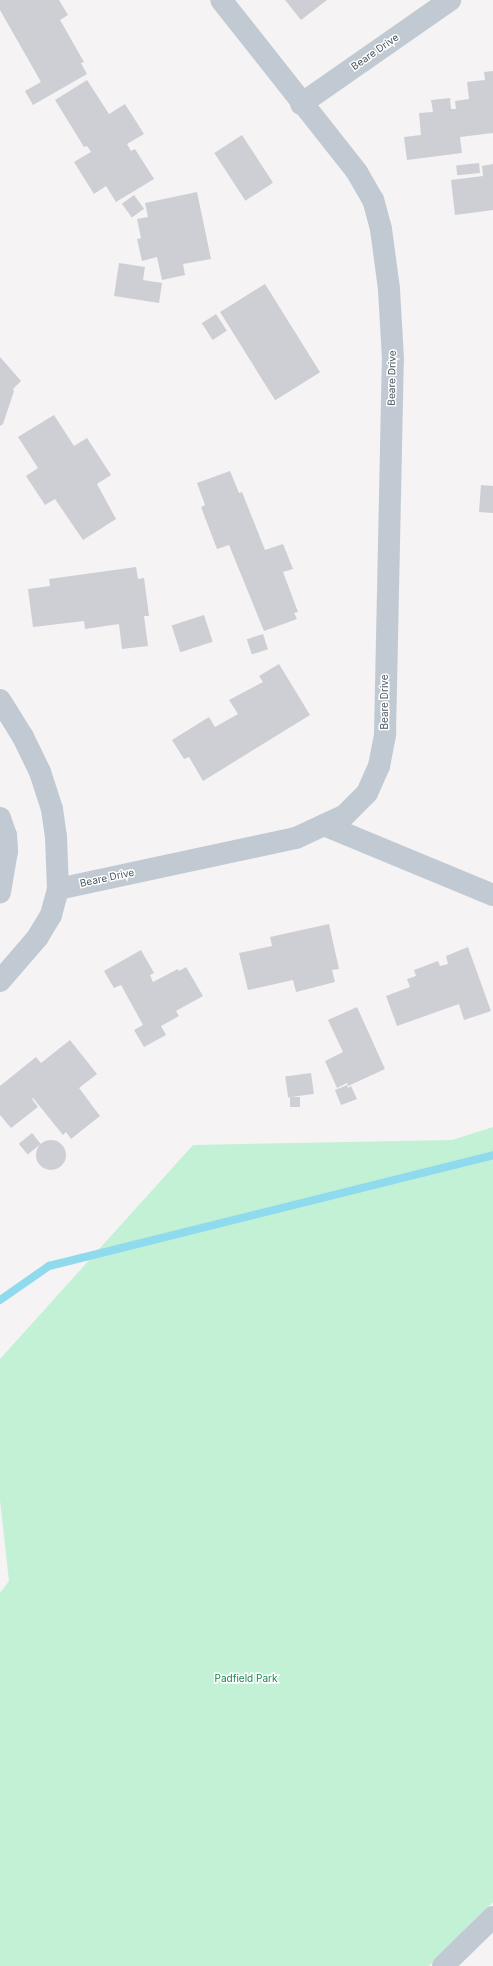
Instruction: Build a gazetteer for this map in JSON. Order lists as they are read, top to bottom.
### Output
{
  "streets": {
    "street": ["Beare Drive"]
  },
  "parks": ["Padfield Park"]
}
